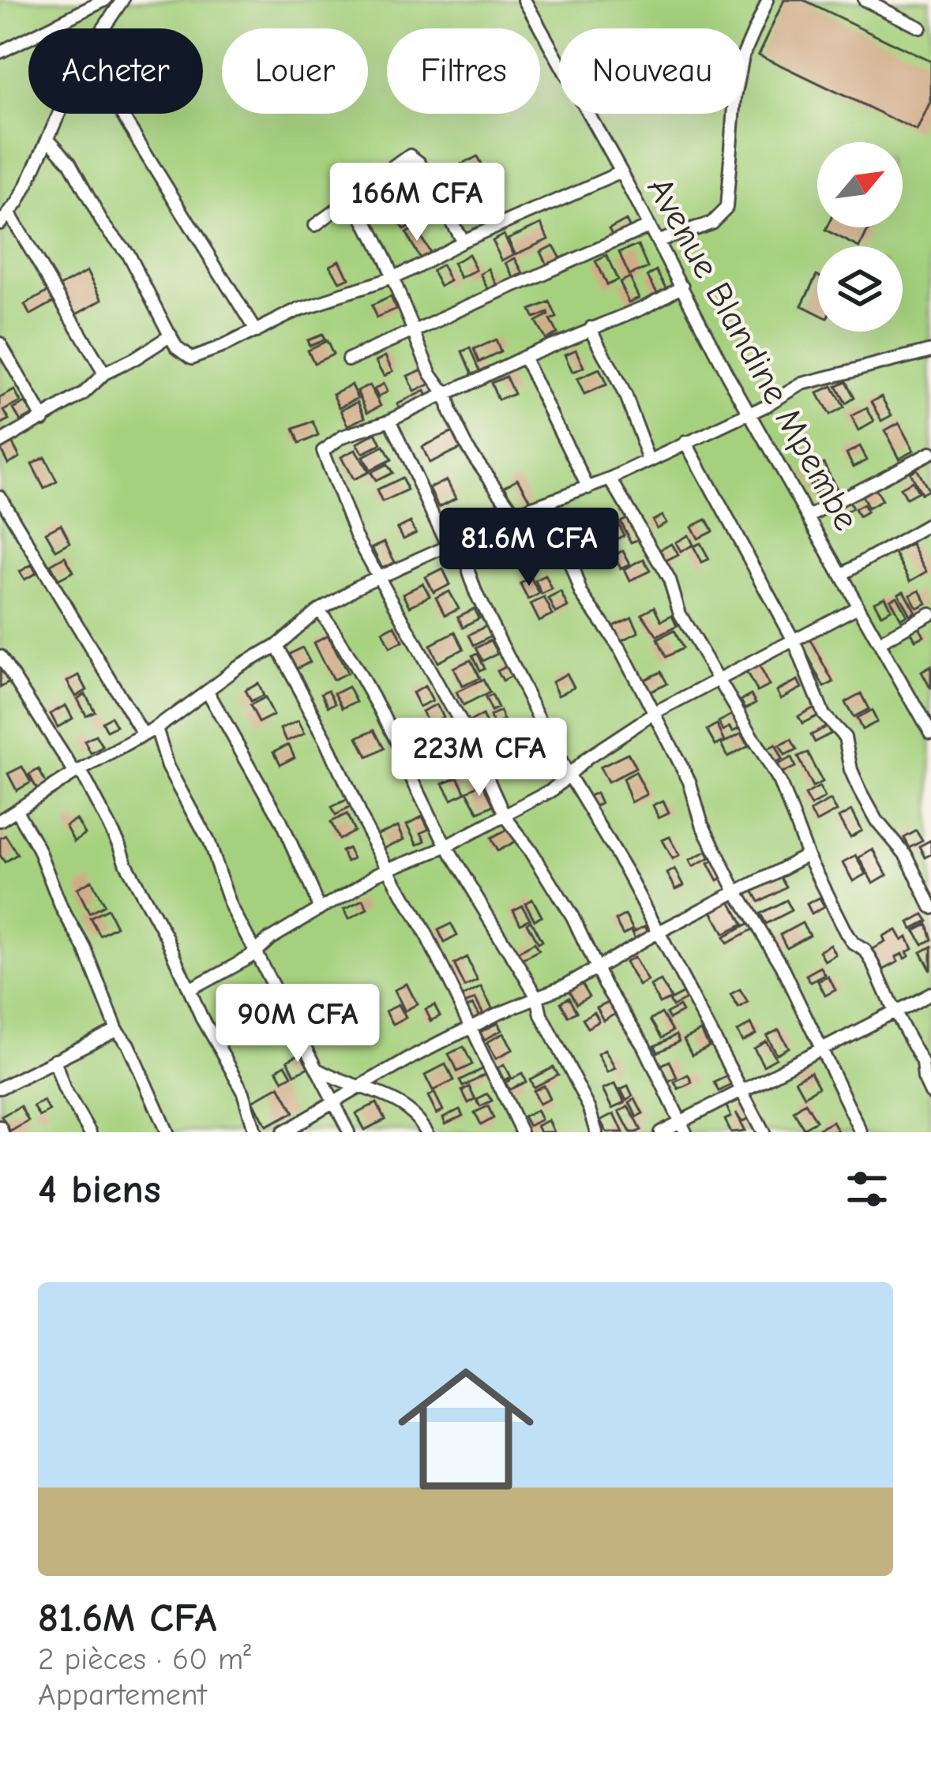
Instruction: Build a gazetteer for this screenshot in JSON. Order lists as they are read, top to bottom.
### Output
{
  "streets": {
    "street": ["Avenue Blandine Mpembe"]
  },
  "north": "top right",
  "page": {
    "chip": [
      "Acheter",
      "Louer",
      "Filtres",
      "Nouveau"
    ],
    "price": [
      "166M CFA",
      "81.6M CFA",
      "223M CFA",
      "90M CFA"
    ],
    "heading": "4 biens",
    "list": [
      {
        "name": "81.6M CFA",
        "note": "2 pièces · 60 m² · Appartement"
      }
    ]
  }
}
